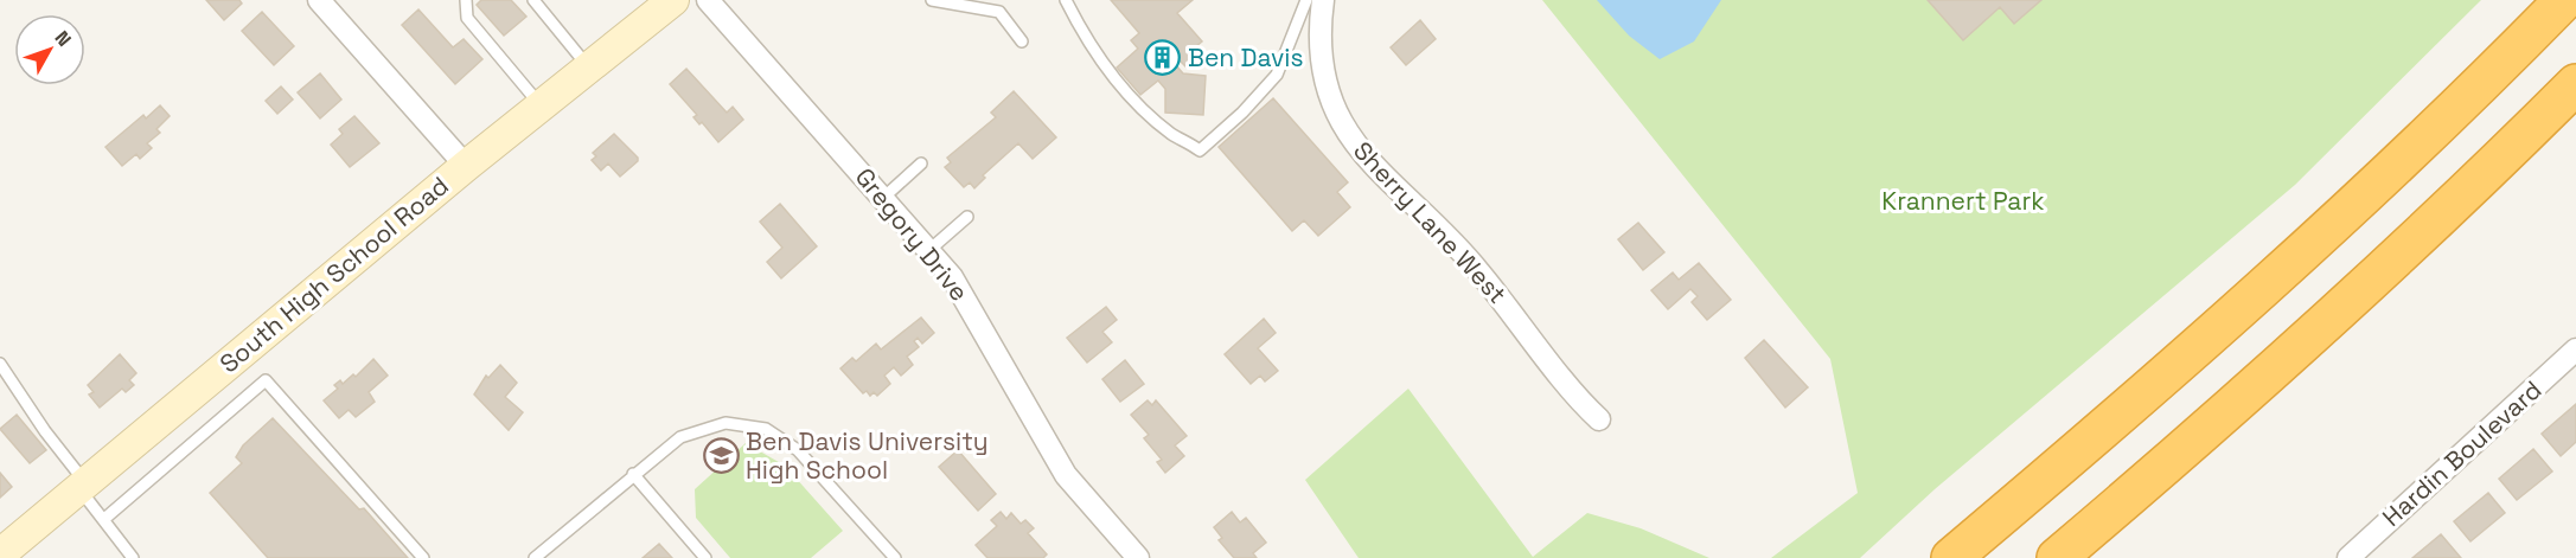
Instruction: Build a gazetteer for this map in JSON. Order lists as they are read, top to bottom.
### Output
{
  "streets": {
    "street": [
      "Sherry Lane West",
      "Gregory Drive",
      "South High School Road",
      "Hardin Boulevard"
    ]
  },
  "parks": ["Krannert Park"],
  "places": {
    "building": ["Ben Davis"],
    "school or university": ["Ben Davis University High School"]
  },
  "north": "top right"
}
